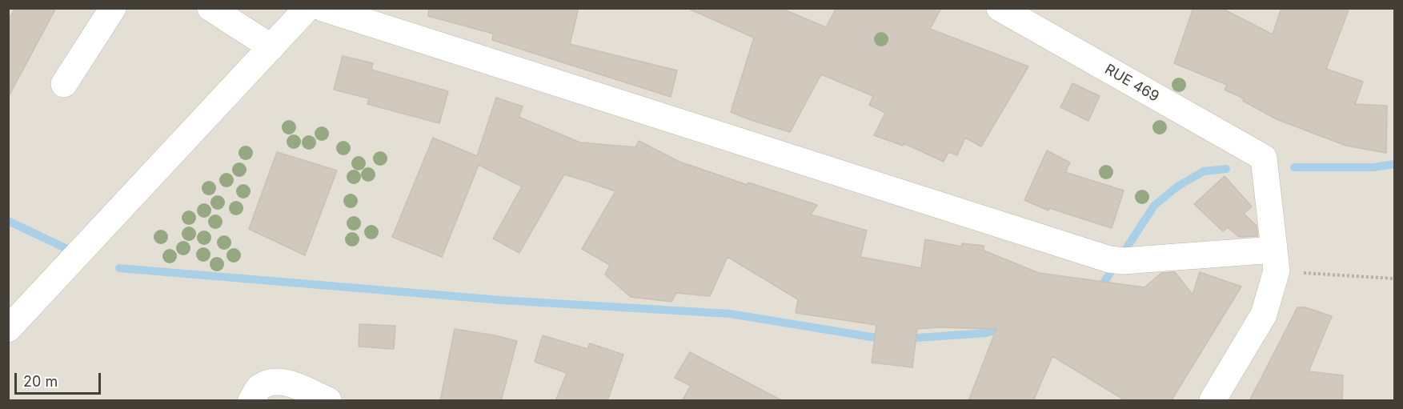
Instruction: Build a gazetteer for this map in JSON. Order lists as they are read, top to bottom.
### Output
{
  "streets": {
    "street": ["RUE 469"]
  },
  "scale_bar": "20 m"
}
